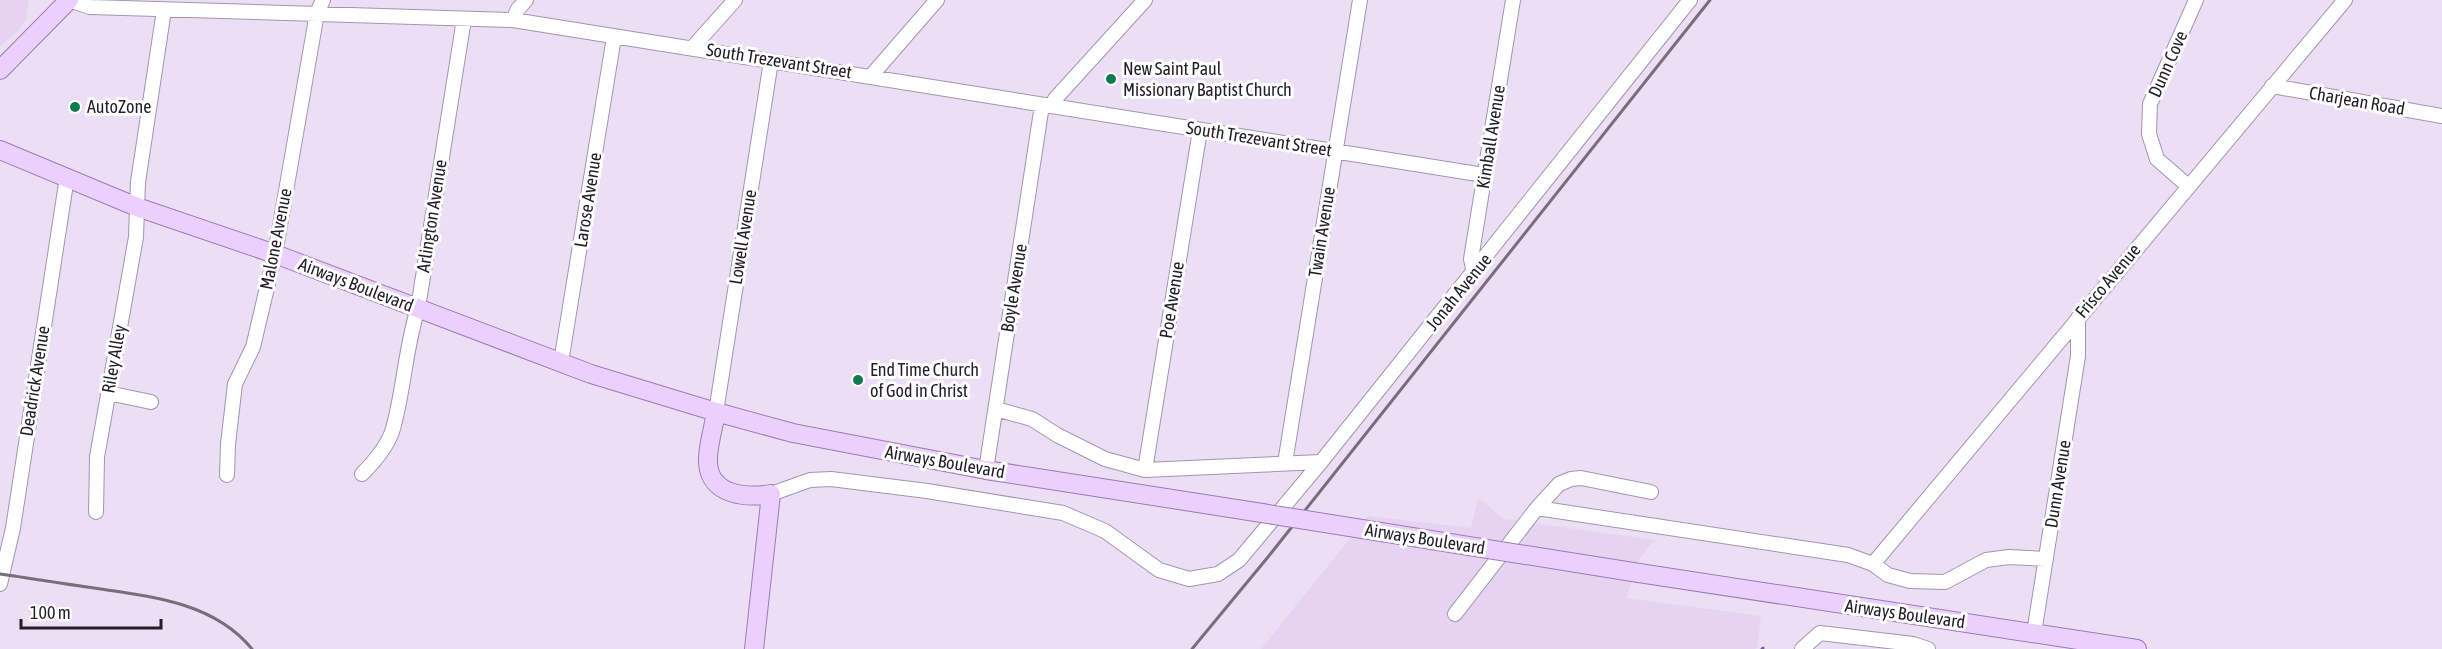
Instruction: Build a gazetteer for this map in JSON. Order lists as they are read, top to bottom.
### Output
{
  "streets": {
    "main road": ["Airways Boulevard"],
    "street": [
      "South Trezevant Street",
      "Dunn Cove",
      "Charjean Road",
      "Kimball Avenue",
      "Larose Avenue",
      "Arlington Avenue",
      "Twain Avenue",
      "Lowell Avenue",
      "Malone Avenue",
      "Frisco Avenue",
      "Boyle Avenue",
      "Jonah Avenue",
      "Poe Avenue",
      "Riley Alley",
      "Deadrick Avenue",
      "Dunn Avenue"
    ]
  },
  "crossings": [
    ["South Trezevant Street", "Kimball Avenue"],
    ["South Trezevant Street", "Larose Avenue"],
    ["South Trezevant Street", "Arlington Avenue"],
    ["South Trezevant Street", "Twain Avenue"],
    ["South Trezevant Street", "Lowell Avenue"],
    ["South Trezevant Street", "Malone Avenue"],
    ["South Trezevant Street", "Boyle Avenue"],
    ["South Trezevant Street", "Poe Avenue"],
    ["South Trezevant Street", "Riley Alley"],
    ["Dunn Cove", "Frisco Avenue"],
    ["Charjean Road", "Frisco Avenue"],
    ["Kimball Avenue", "Jonah Avenue"],
    ["Larose Avenue", "Airways Boulevard"],
    ["Arlington Avenue", "Airways Boulevard"],
    ["Lowell Avenue", "Airways Boulevard"],
    ["Malone Avenue", "Airways Boulevard"],
    ["Frisco Avenue", "Airways Boulevard"],
    ["Frisco Avenue", "Dunn Avenue"],
    ["Airways Boulevard", "Boyle Avenue"],
    ["Airways Boulevard", "Jonah Avenue"],
    ["Airways Boulevard", "Riley Alley"],
    ["Airways Boulevard", "Deadrick Avenue"],
    ["Airways Boulevard", "Dunn Avenue"]
  ],
  "places": ["New Saint Paul Missionary Baptist Church", "AutoZone", "End Time Church of God in Christ"],
  "scale_bar": "100 m"
}
